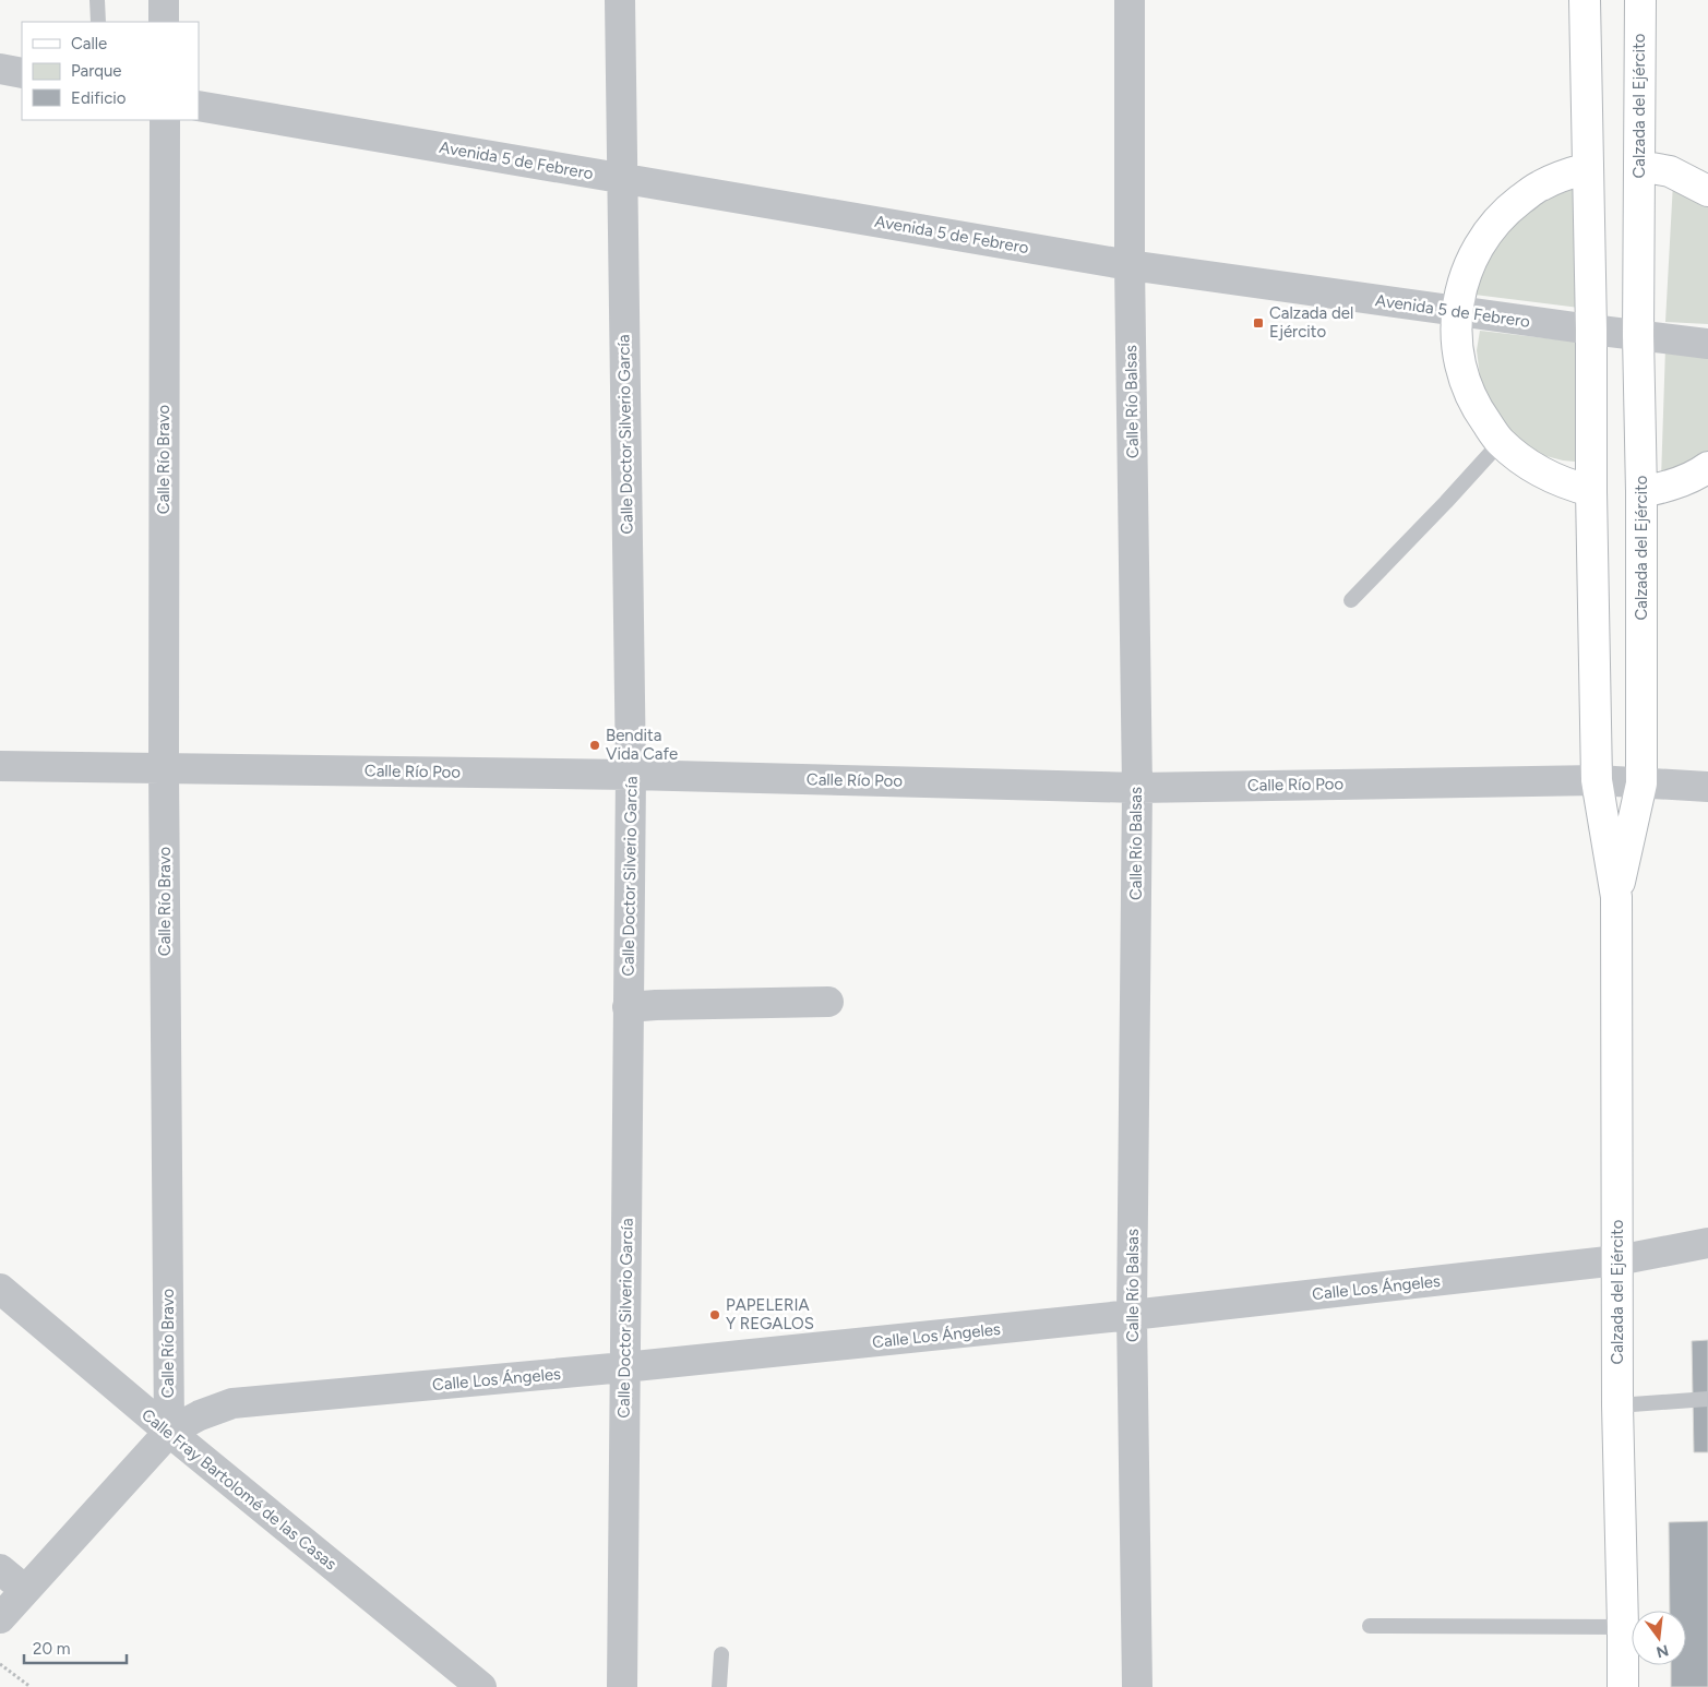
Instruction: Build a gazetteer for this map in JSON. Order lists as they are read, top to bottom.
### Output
{
  "streets": {
    "main road": ["Calzada del Ejército"],
    "street": [
      "Avenida 5 de Febrero",
      "Calle Río Balsas",
      "Calle Doctor Silverio García",
      "Calle Río Bravo",
      "Calle Río Poo",
      "Calle Los Ángeles",
      "Calle Fray Bartolomé de las Casas"
    ]
  },
  "crossings": [
    ["Calzada del Ejército", "Avenida 5 de Febrero"],
    ["Calzada del Ejército", "Calle Río Poo"],
    ["Calzada del Ejército", "Calle Los Ángeles"],
    ["Avenida 5 de Febrero", "Calle Río Balsas"],
    ["Avenida 5 de Febrero", "Calle Doctor Silverio García"],
    ["Calle Río Balsas", "Calle Río Poo"],
    ["Calle Río Balsas", "Calle Los Ángeles"],
    ["Calle Doctor Silverio García", "Calle Río Poo"],
    ["Calle Doctor Silverio García", "Calle Los Ángeles"],
    ["Calle Río Bravo", "Calle Río Poo"],
    ["Calle Río Bravo", "Calle Los Ángeles"],
    ["Calle Río Bravo", "Calle Fray Bartolomé de las Casas"],
    ["Calle Los Ángeles", "Calle Fray Bartolomé de las Casas"]
  ],
  "places": {
    "transit": ["Calzada del Ejército"],
    "other": ["Bendita Vida Cafe", "PAPELERIA Y REGALOS"]
  },
  "legend": ["Calle", "Parque", "Edificio"],
  "scale_bar": "20 m",
  "north": "bottom"
}
